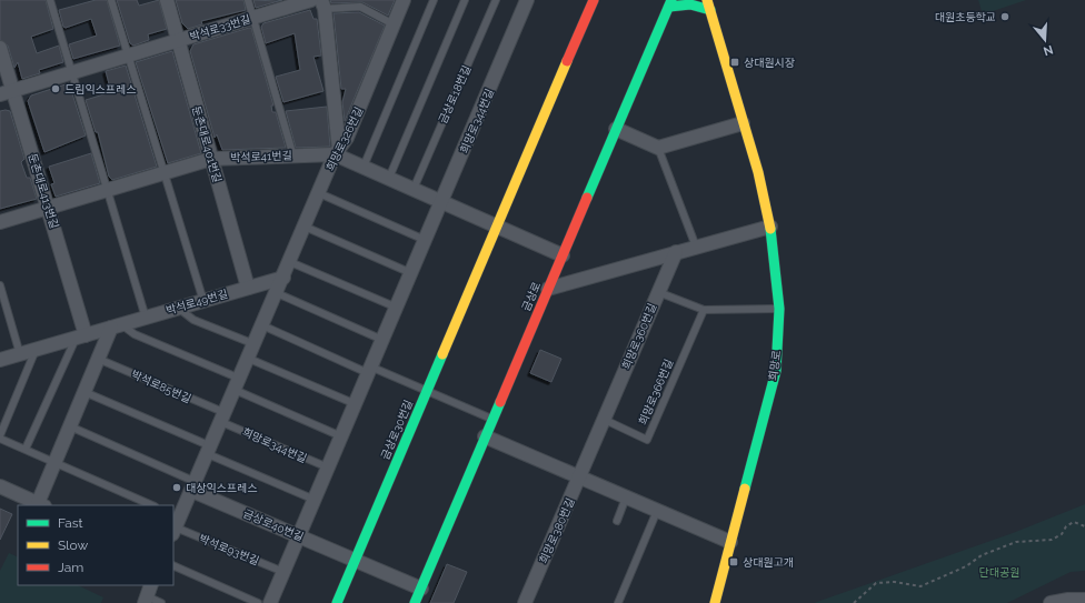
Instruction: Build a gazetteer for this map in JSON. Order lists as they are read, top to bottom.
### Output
{
  "streets": {
    "street": [
      "박석로33번길",
      "희망로344번길",
      "희망로326번길",
      "둔촌대로401번길",
      "박석로41번길",
      "둔촌대로413번길",
      "금상로",
      "박석로49번길",
      "희망로360번길",
      "희망로",
      "금상로30번길",
      "금상로40번길",
      "희망로380번길"
    ],
    "lane": [
      "금상로18번길",
      "박석로85번길",
      "희망로366번길",
      "박석로93번길"
    ]
  },
  "crossings": [
    ["박석로33번길", "둔촌대로401번길"],
    ["박석로33번길", "둔촌대로413번길"],
    ["희망로344번길", "박석로85번길"],
    ["희망로344번길", "금상로30번길"],
    ["희망로344번길", "금상로40번길"],
    ["희망로326번길", "박석로41번길"],
    ["희망로326번길", "박석로49번길"],
    ["둔촌대로401번길", "박석로41번길"],
    ["둔촌대로401번길", "박석로49번길"],
    ["박석로41번길", "둔촌대로413번길"],
    ["둔촌대로413번길", "박석로49번길"],
    ["금상로", "금상로30번길"],
    ["금상로", "금상로40번길"],
    ["희망로360번길", "희망로366번길"],
    ["희망로360번길", "희망로380번길"],
    ["희망로366번길", "희망로380번길"],
    ["금상로30번길", "금상로40번길"]
  ],
  "parks": ["단대공원"],
  "places": {
    "other": ["대원초등학교", "드림익스프레스", "대상익스프레스"],
    "transit": ["상대원시장", "상대원고개"]
  },
  "legend": ["Fast", "Slow", "Jam"],
  "north": "bottom"
}
